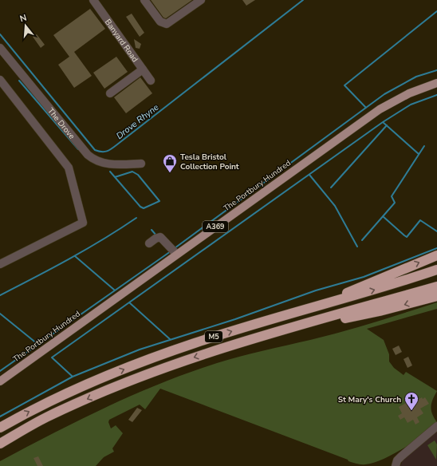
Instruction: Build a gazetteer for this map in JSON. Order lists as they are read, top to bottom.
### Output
{
  "streets": {
    "highway": ["M5"],
    "main road": ["The Portbury Hundred", "A369"],
    "street": ["Banyard Road", "The Drove"]
  },
  "water": ["Drove Rhyne"],
  "places": {
    "shop": ["Tesla Bristol Collection Point"],
    "church": ["St Mary's Church"]
  },
  "north": "top"
}
